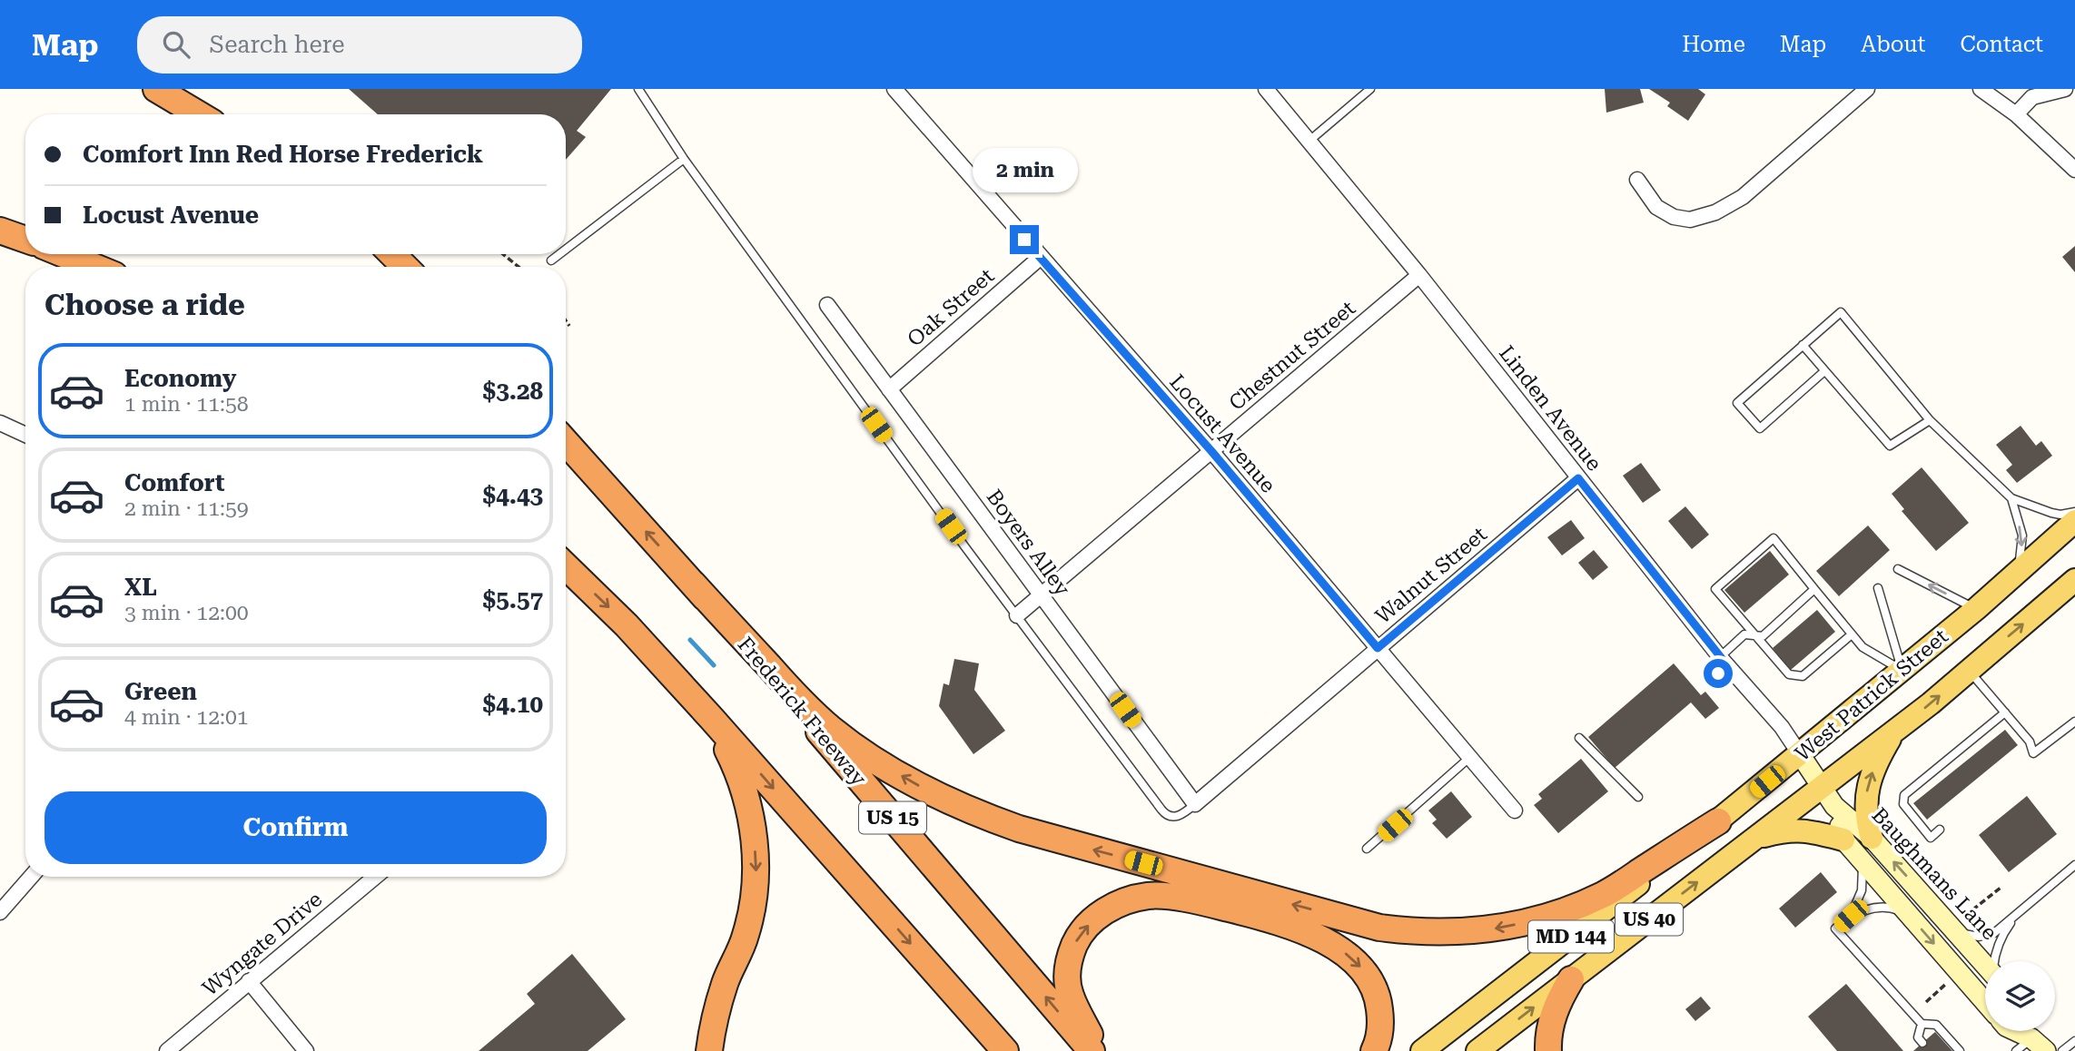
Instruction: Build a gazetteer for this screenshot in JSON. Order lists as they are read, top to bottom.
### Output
{
  "streets": {
    "highway": ["Frederick Freeway", "US 15", "US 40"],
    "main road": ["West Patrick Street", "Baughmans Lane", "MD 144"],
    "street": [
      "Oak Street",
      "Chestnut Street",
      "Linden Avenue",
      "Locust Avenue",
      "Boyers Alley",
      "Walnut Street",
      "Wyngate Drive"
    ]
  },
  "crossings": [
    ["Oak Street", "Locust Avenue"],
    ["Oak Street", "Boyers Alley"],
    ["Chestnut Street", "Linden Avenue"],
    ["Chestnut Street", "Locust Avenue"],
    ["Chestnut Street", "Boyers Alley"],
    ["Linden Avenue", "Walnut Street"],
    ["Linden Avenue", "West Patrick Street"],
    ["Linden Avenue", "Baughmans Lane"],
    ["Locust Avenue", "Walnut Street"],
    ["Boyers Alley", "Walnut Street"],
    ["West Patrick Street", "Baughmans Lane"],
    ["West Patrick Street", "US 40"],
    ["Frederick Freeway", "US 40"]
  ],
  "page": {
    "header": "Map",
    "search": "Search here",
    "nav": [
      "Home",
      "Map",
      "About",
      "Contact"
    ],
    "banner": ["Comfort Inn Red Horse Frederick", "Locust Avenue"],
    "bubble": "2 min",
    "heading": "Choose a ride",
    "list": [
      {
        "name": "Economy",
        "note": "1 min · 11:58",
        "value": "$3.28"
      },
      {
        "name": "Comfort",
        "note": "2 min · 11:59",
        "value": "$4.43"
      },
      {
        "name": "XL",
        "note": "3 min · 12:00",
        "value": "$5.57"
      },
      {
        "name": "Green",
        "note": "4 min · 12:01",
        "value": "$4.10"
      }
    ],
    "buttons": "Confirm"
  }
}
